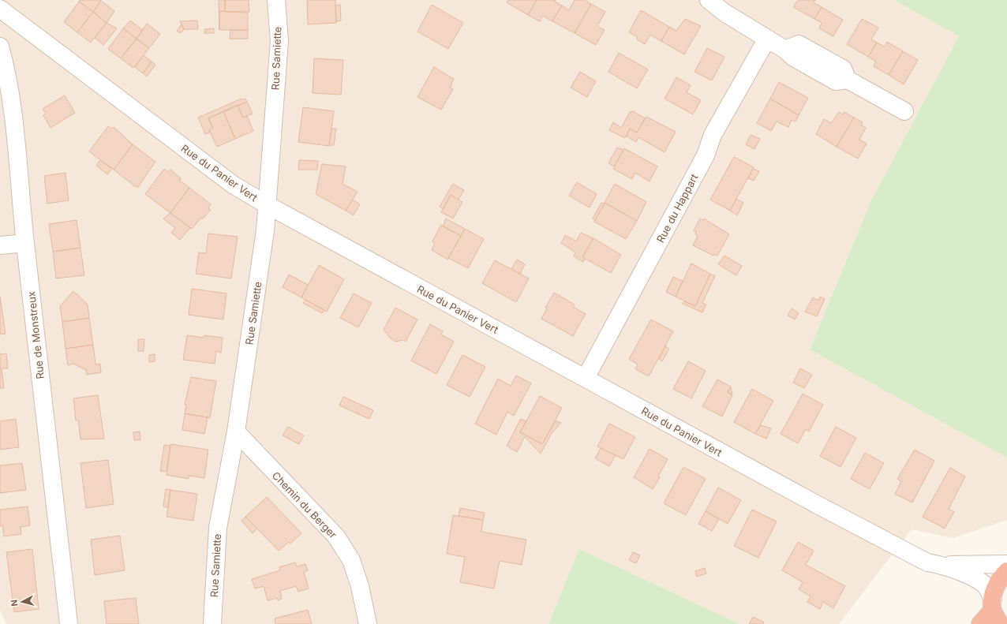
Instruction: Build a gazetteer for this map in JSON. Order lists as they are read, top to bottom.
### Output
{
  "streets": {
    "street": [
      "Rue Samiette",
      "Rue du Panier Vert",
      "Rue du Happart",
      "Rue de Monstreux",
      "Chemin du Berger"
    ]
  },
  "crossings": [
    ["Rue Samiette", "Rue du Panier Vert"],
    ["Rue Samiette", "Chemin du Berger"],
    ["Rue du Panier Vert", "Rue du Happart"]
  ],
  "north": "left"
}
